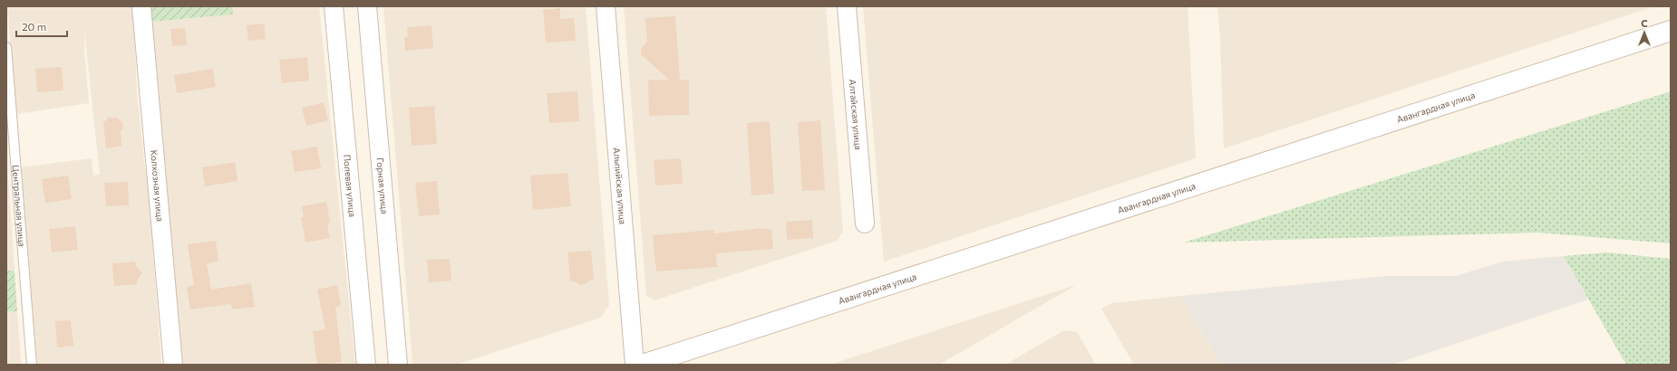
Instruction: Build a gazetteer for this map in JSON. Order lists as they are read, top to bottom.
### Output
{
  "streets": {
    "main road": ["Авангардная улица"],
    "street": [
      "Алтайская улица",
      "Колхозная улица",
      "Полевая улица",
      "Горная улица",
      "Альпийская улица"
    ],
    "lane": ["Центральная улица"]
  },
  "scale_bar": "20 m",
  "north": "top"
}
